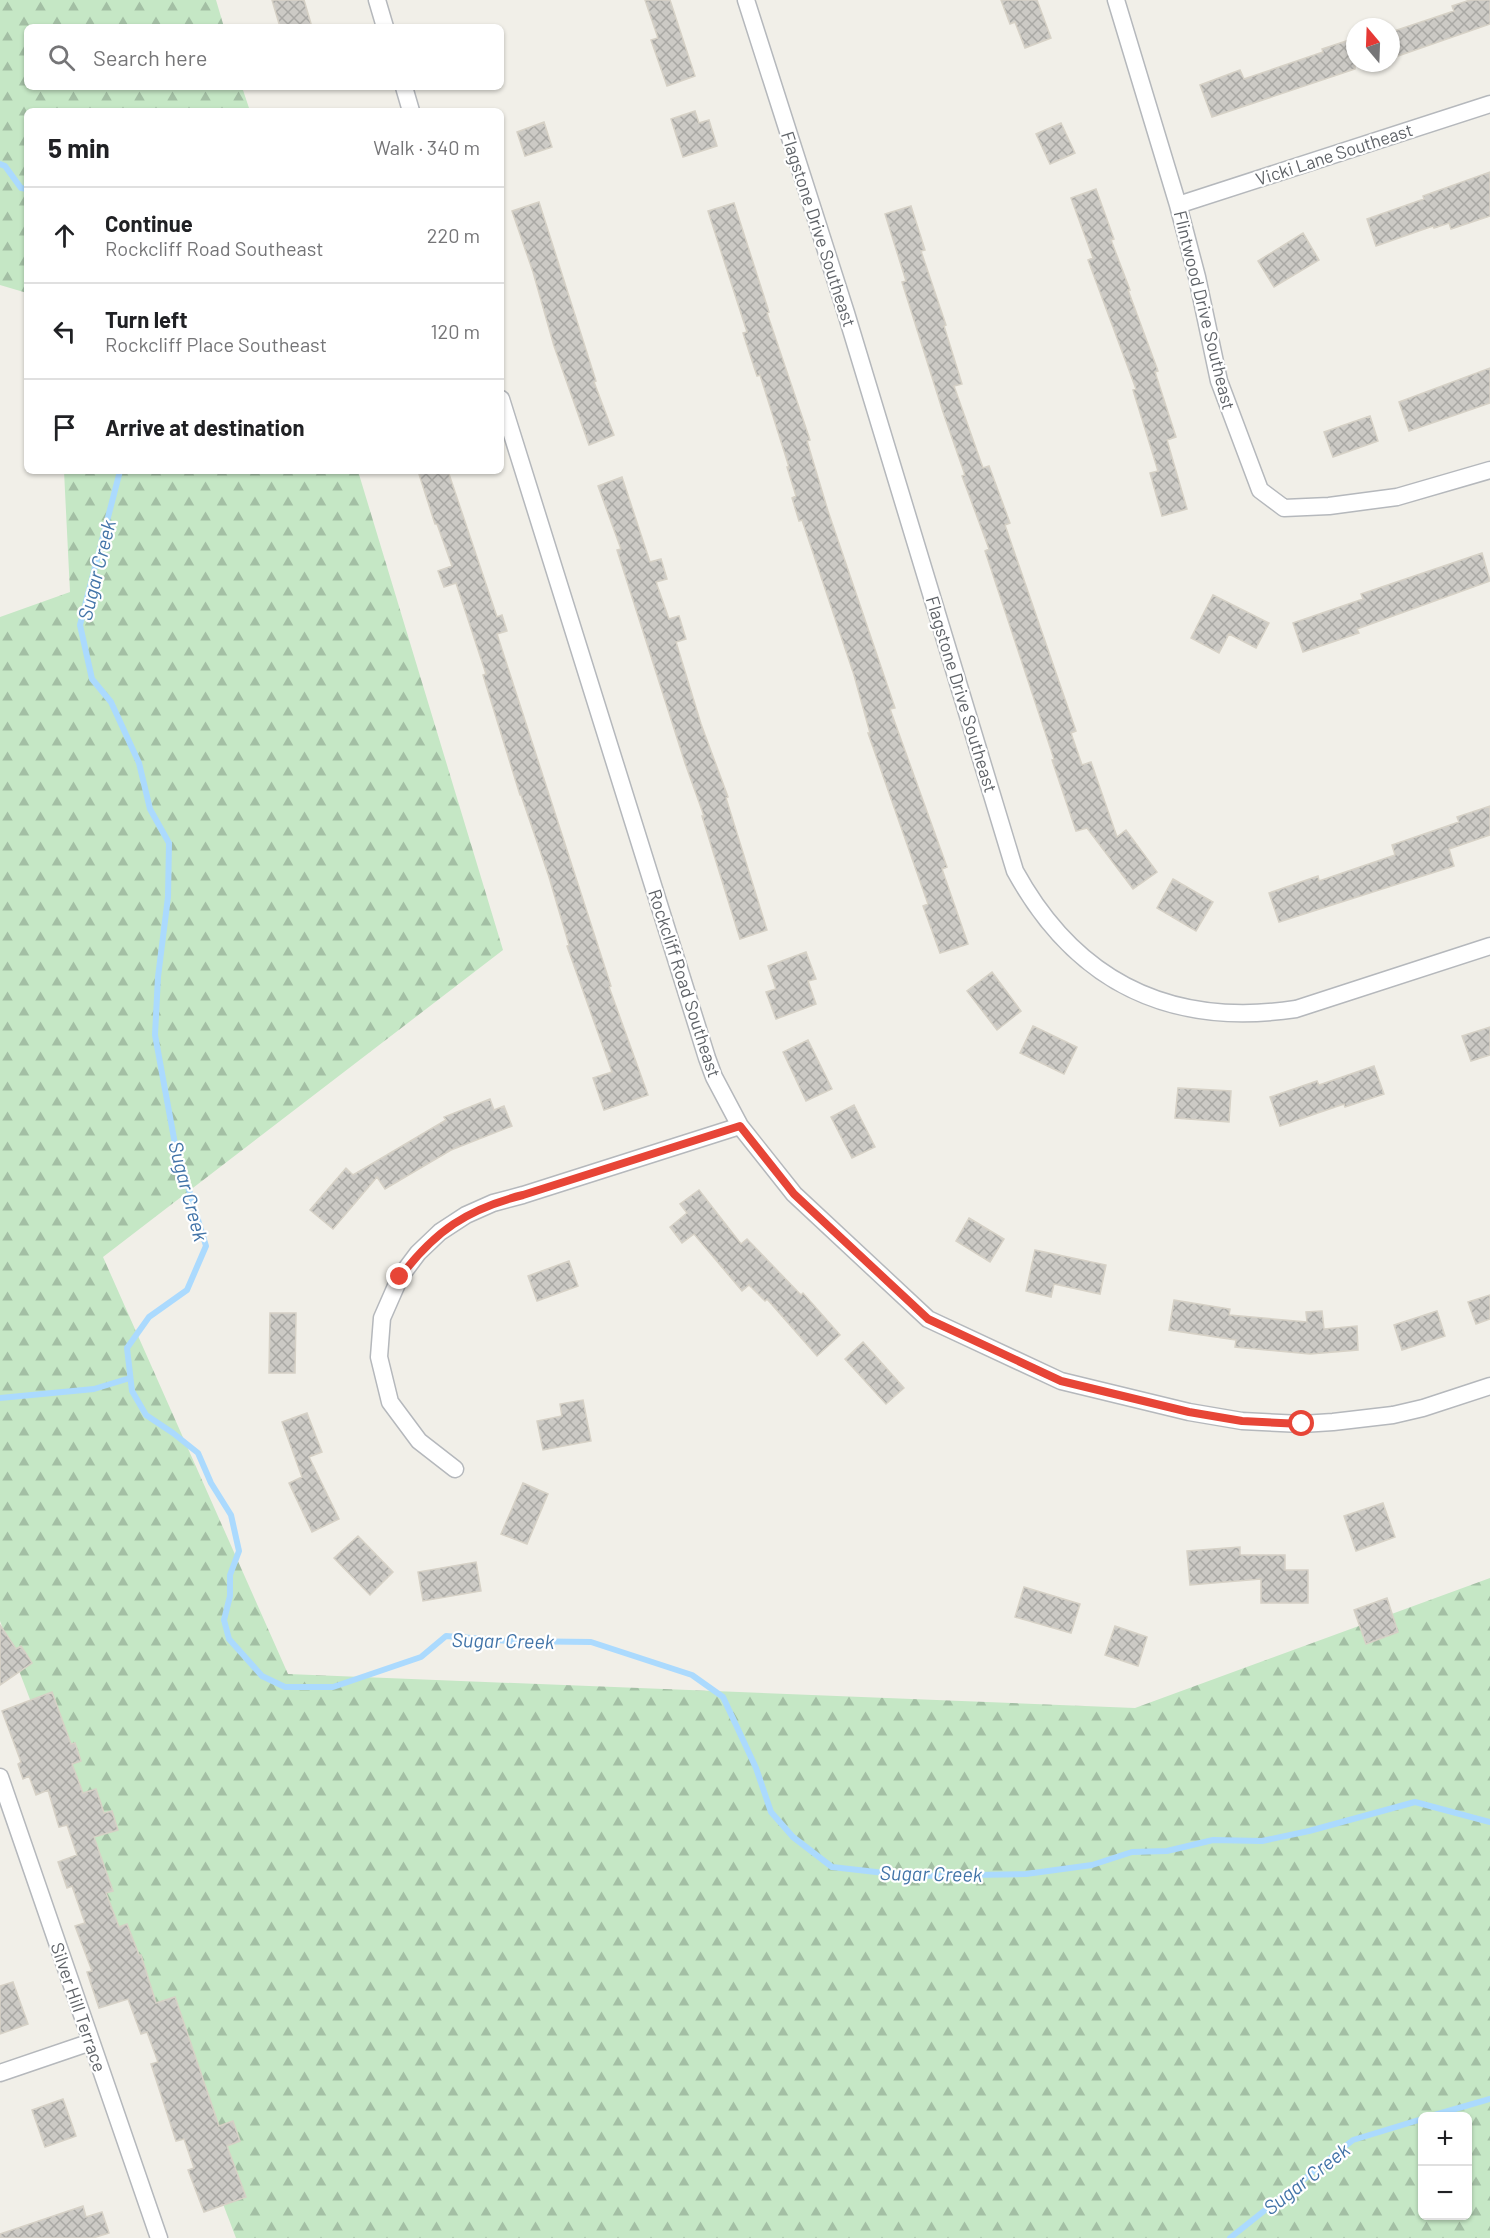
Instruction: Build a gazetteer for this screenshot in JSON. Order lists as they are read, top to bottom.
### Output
{
  "streets": {
    "street": [
      "Vicki Lane Southeast",
      "Flagstone Drive Southeast",
      "Flintwood Drive Southeast",
      "Rockcliff Road Southeast",
      "Silver Hill Terrace"
    ]
  },
  "crossings": [
    ["Vicki Lane Southeast", "Flintwood Drive Southeast"]
  ],
  "water": ["Sugar Creek"],
  "north": "top",
  "page": {
    "search": "Search here",
    "heading": ["5 min", "Walk · 340 m"],
    "list": [
      ["Continue", "Rockcliff Road Southeast", "220 m"],
      ["Turn left", "Rockcliff Place Southeast", "120 m"],
      "Arrive at destination"
    ],
    "map_buttons": ["+", "−"]
  }
}
